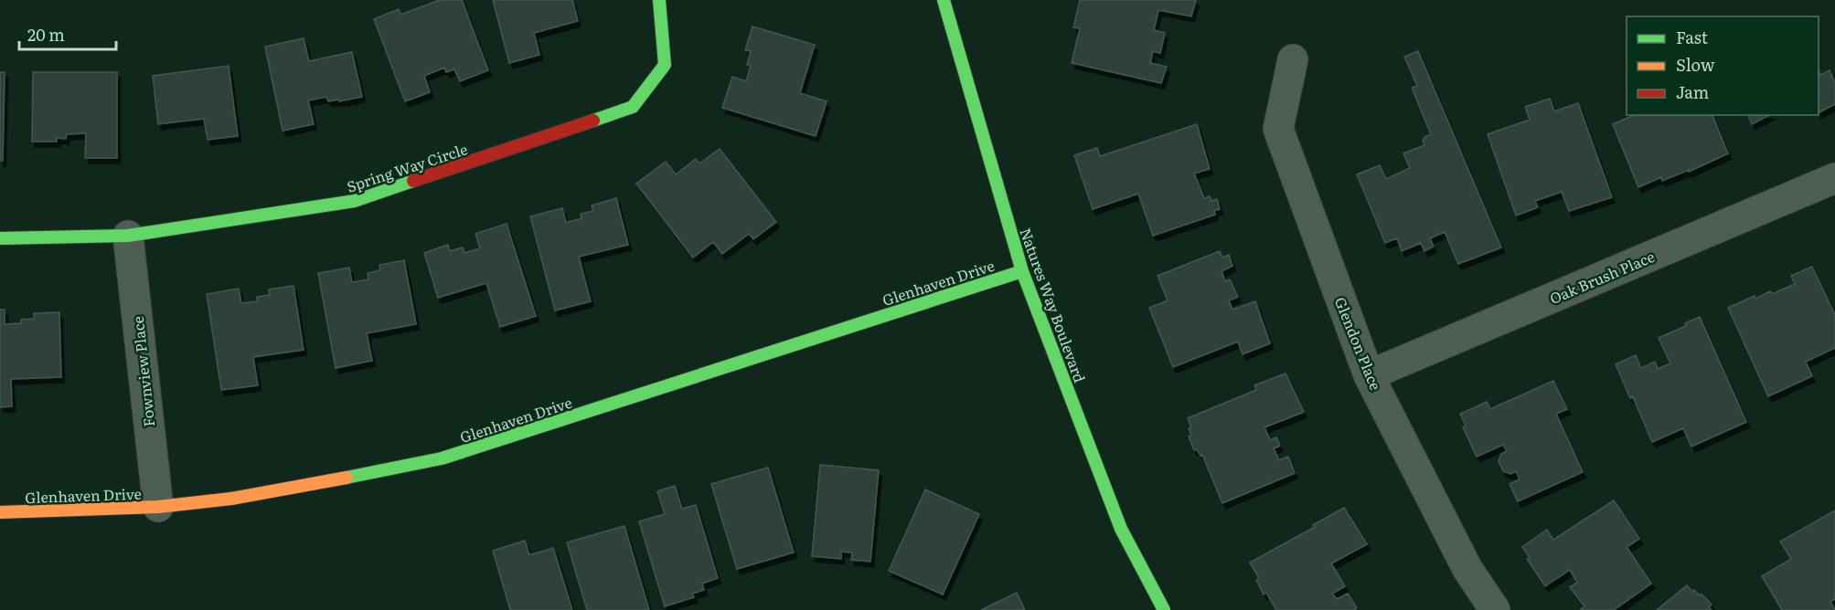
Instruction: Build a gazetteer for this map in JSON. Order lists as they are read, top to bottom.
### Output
{
  "streets": {
    "street": [
      "Spring Way Circle",
      "Oak Brush Place",
      "Glenhaven Drive",
      "Natures Way Boulevard",
      "Glendon Place",
      "Fownview Place"
    ]
  },
  "crossings": [
    ["Spring Way Circle", "Fownview Place"],
    ["Oak Brush Place", "Glendon Place"],
    ["Glenhaven Drive", "Natures Way Boulevard"],
    ["Glenhaven Drive", "Fownview Place"]
  ],
  "legend": ["Fast", "Slow", "Jam"],
  "scale_bar": "20 m"
}
